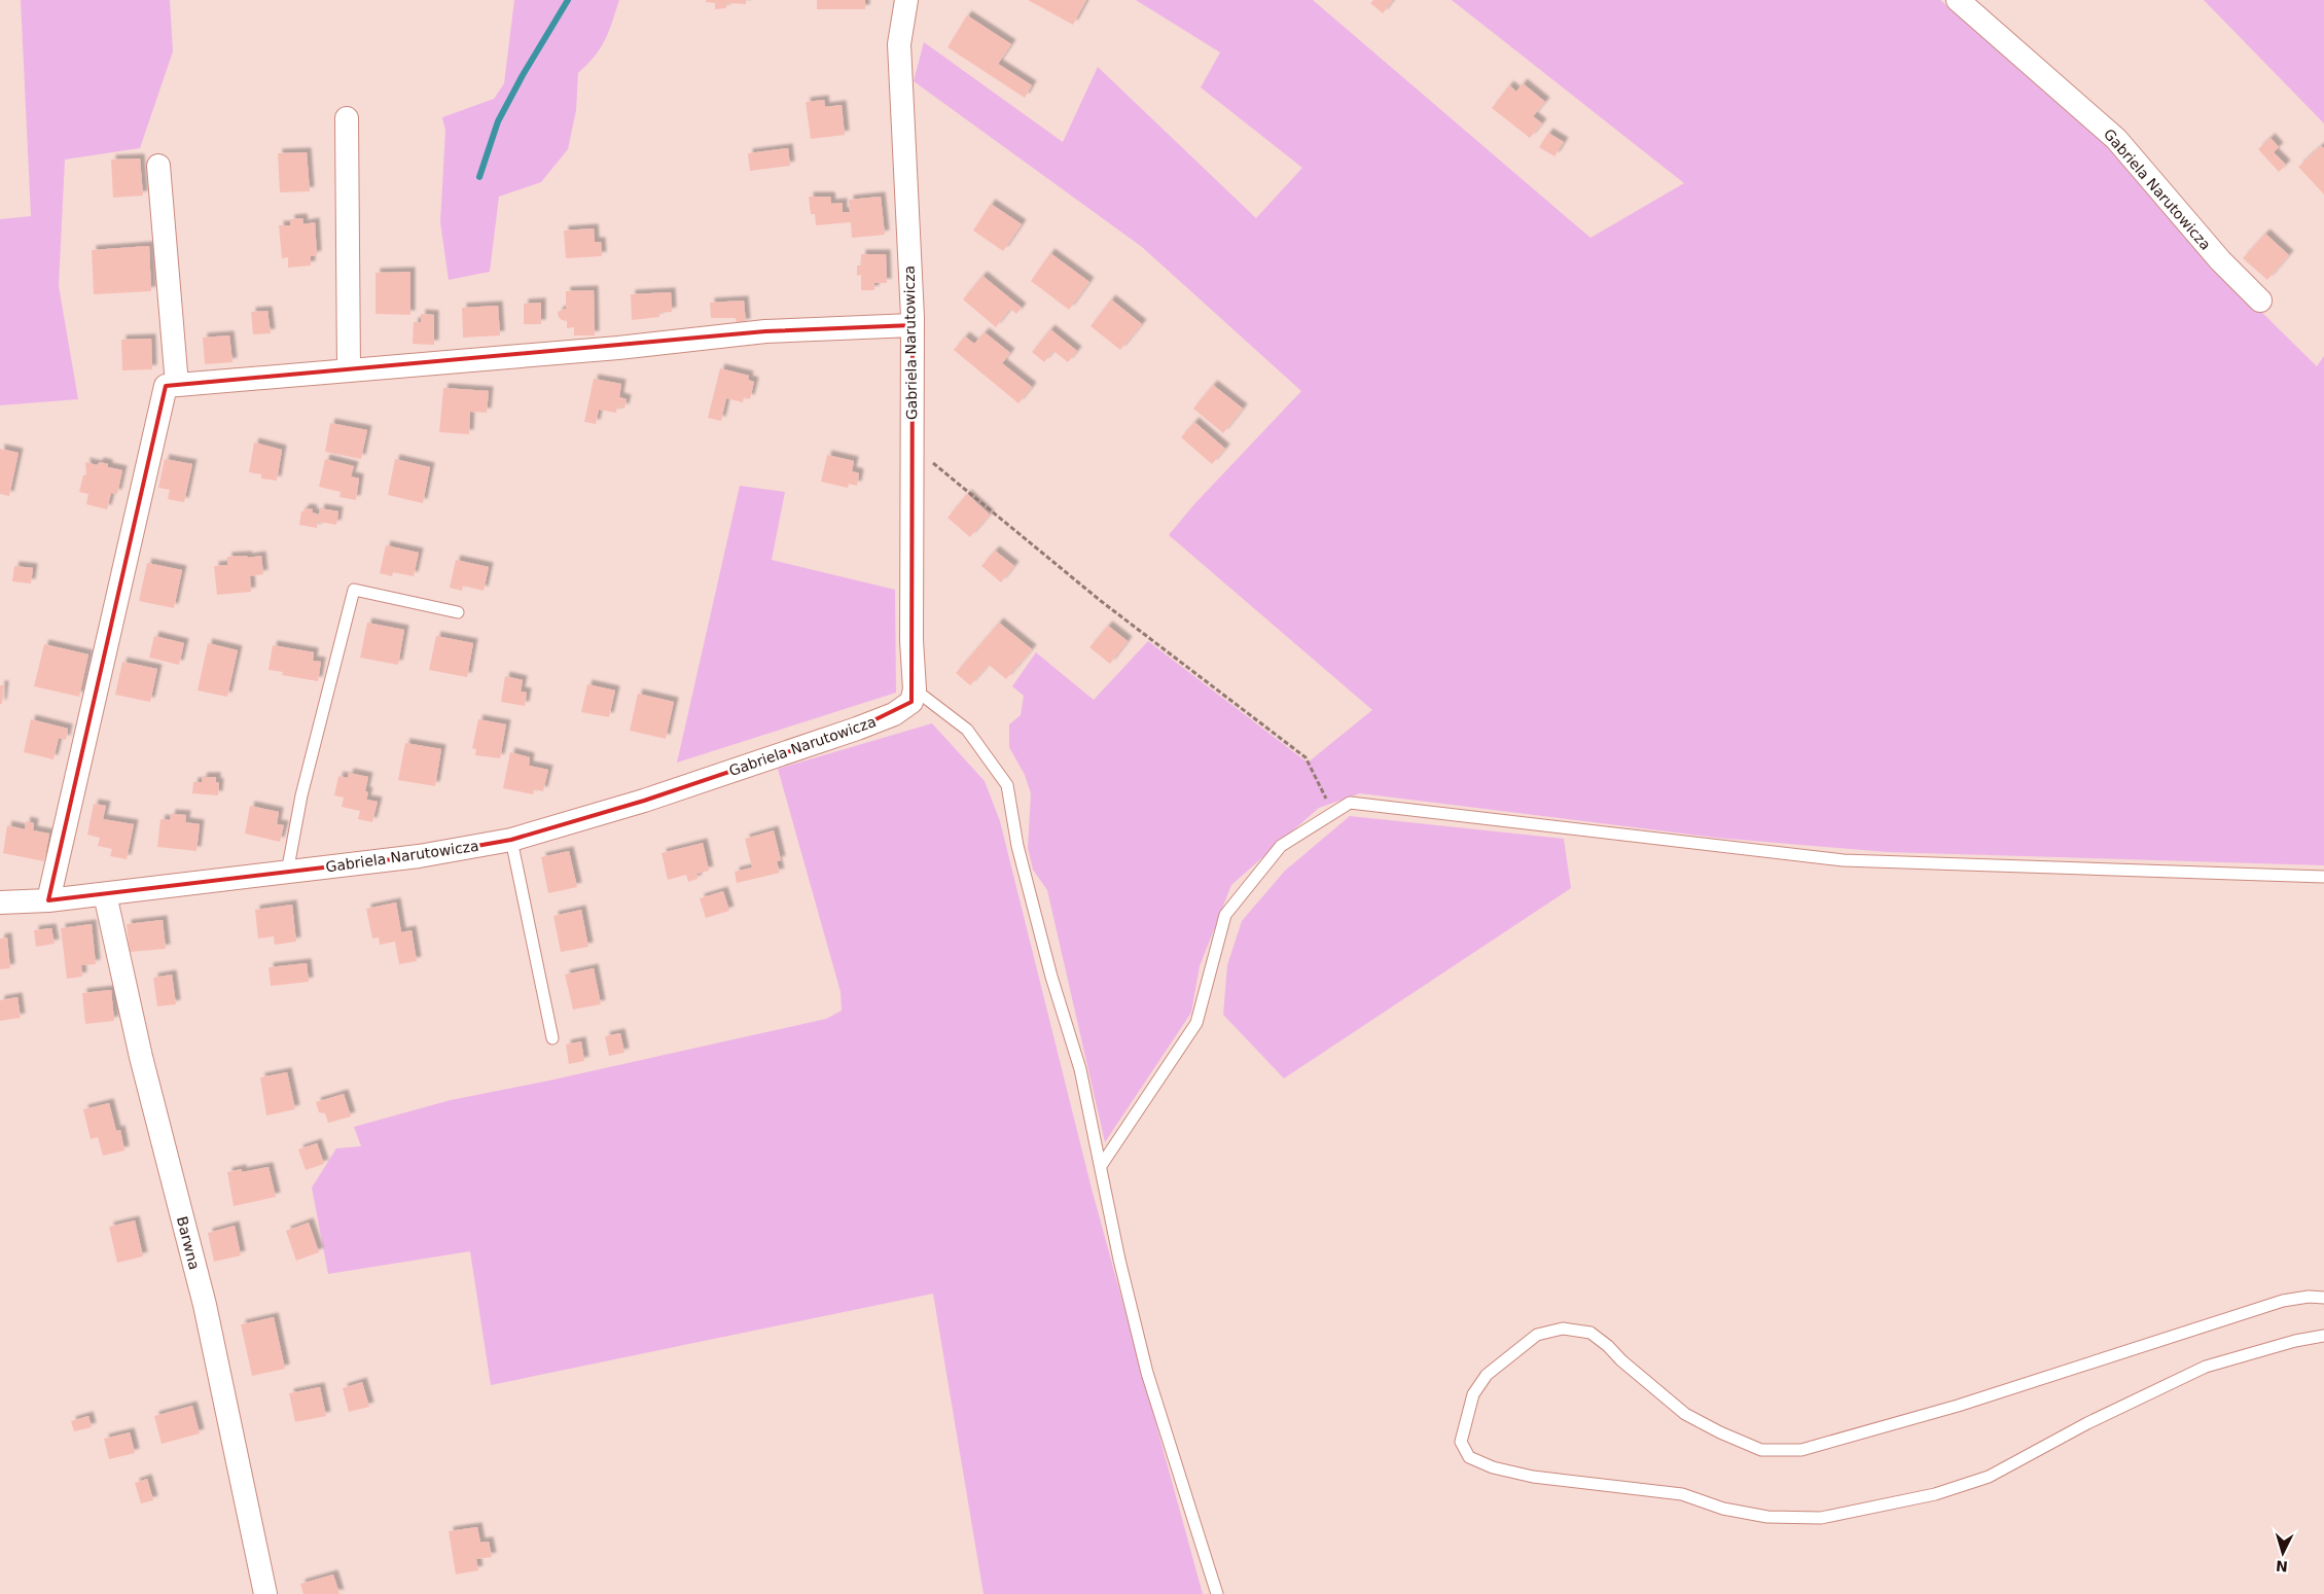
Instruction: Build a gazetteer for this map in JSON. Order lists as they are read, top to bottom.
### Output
{
  "streets": {
    "street": ["Gabriela Narutowicza", "Barwna"]
  },
  "crossings": [
    ["Gabriela Narutowicza", "Barwna"]
  ],
  "north": "bottom"
}
